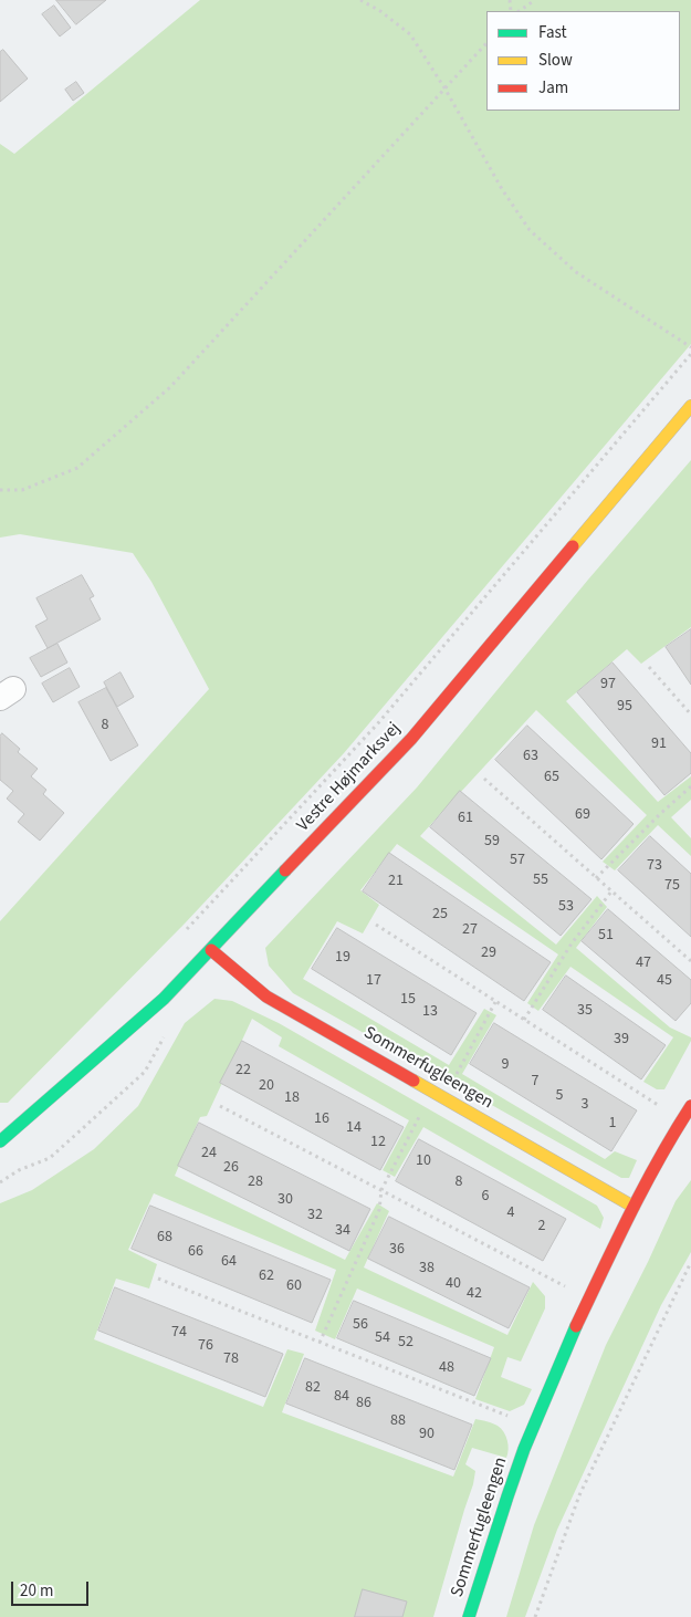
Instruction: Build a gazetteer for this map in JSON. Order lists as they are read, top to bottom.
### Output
{
  "streets": {
    "street": ["Vestre Højmarksvej", "Sommerfugleengen"]
  },
  "crossings": [
    ["Vestre Højmarksvej", "Sommerfugleengen"]
  ],
  "house_numbers": [
    "97",
    "95",
    "8",
    "91",
    "63",
    "65",
    "69",
    "61",
    "59",
    "57",
    "73",
    "55",
    "21",
    "75",
    "53",
    "25",
    "27",
    "51",
    "29",
    "19",
    "47",
    "17",
    "45",
    "15",
    "35",
    "13",
    "39",
    "9",
    "22",
    "7",
    "20",
    "5",
    "18",
    "3",
    "16",
    "1",
    "14",
    "12",
    "24",
    "10",
    "26",
    "28",
    "8",
    "6",
    "30",
    "4",
    "32",
    "2",
    "34",
    "68",
    "36",
    "66",
    "64",
    "38",
    "62",
    "40",
    "60",
    "42",
    "56",
    "74",
    "54",
    "52",
    "76",
    "78",
    "48",
    "82",
    "84",
    "86",
    "88",
    "90"
  ],
  "legend": ["Fast", "Slow", "Jam"],
  "scale_bar": "20 m"
}
